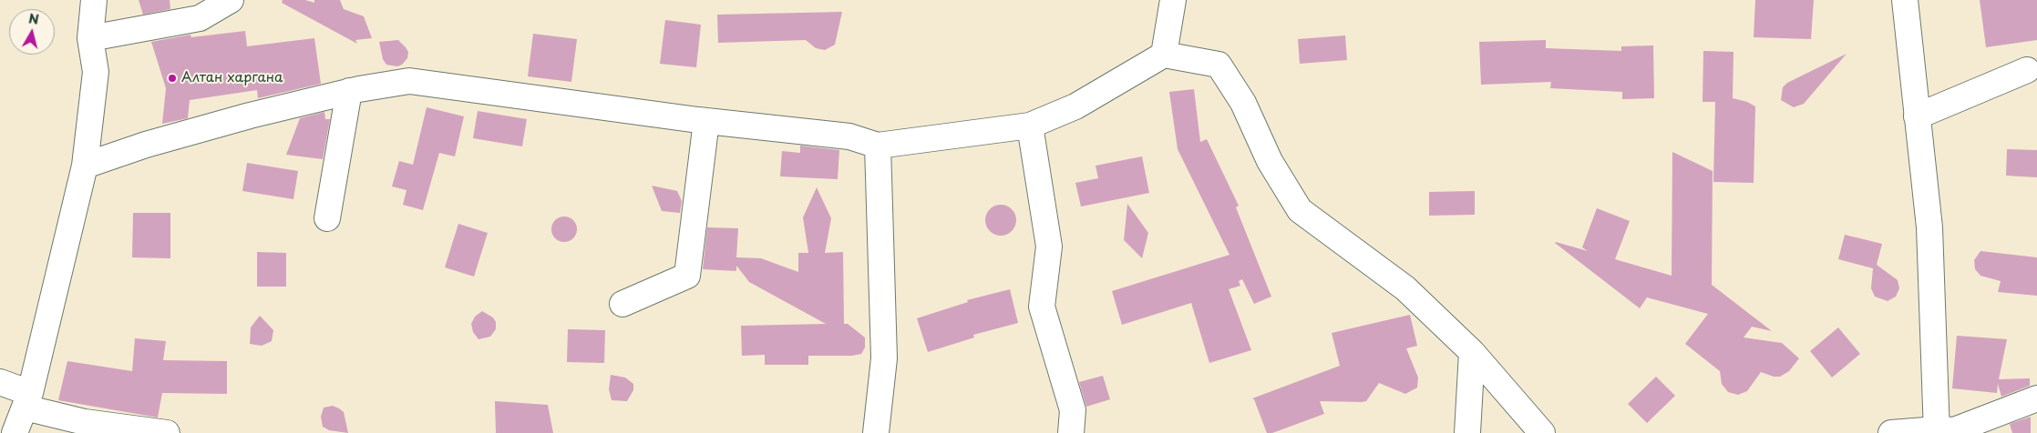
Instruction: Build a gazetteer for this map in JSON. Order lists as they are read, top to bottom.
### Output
{
  "places": ["Алтан харгана"],
  "north": "top"
}
